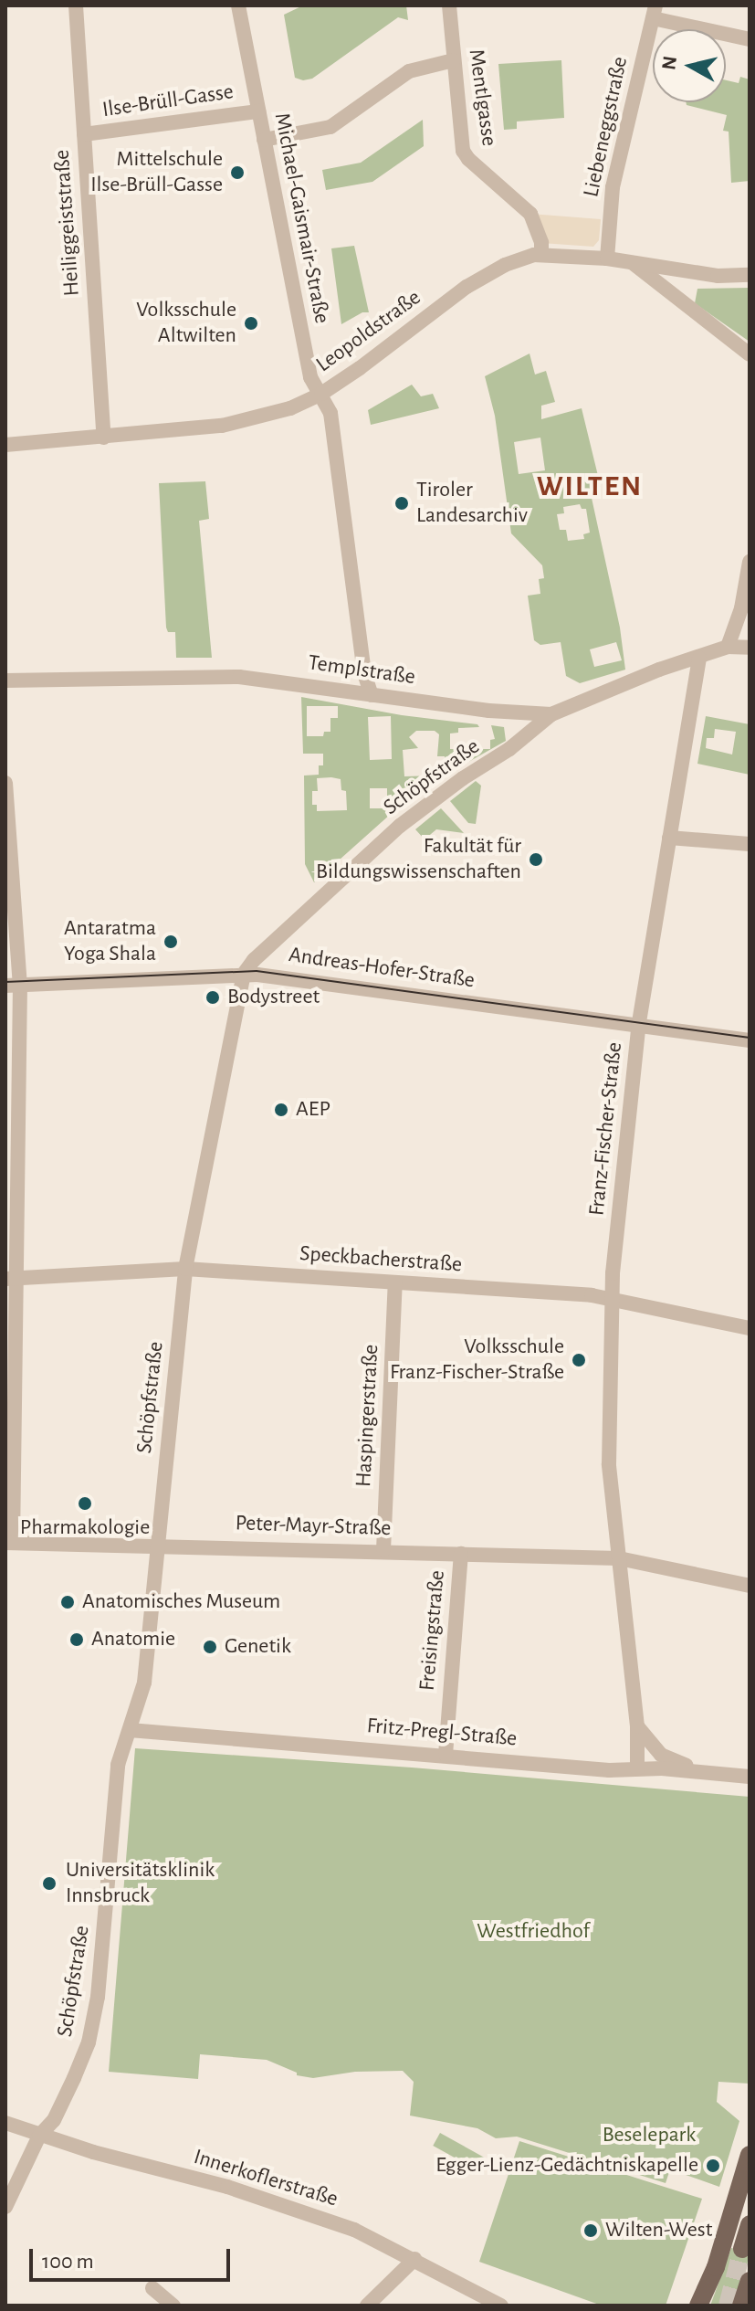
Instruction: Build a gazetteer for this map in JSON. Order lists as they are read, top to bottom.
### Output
{
  "streets": {
    "street": [
      "Mentlgasse",
      "Ilse-Brüll-Gasse",
      "Liebeneggstraße",
      "Michael-Gaismair-Straße",
      "Heiliggeiststraße",
      "Leopoldstraße",
      "Templstraße",
      "Schöpfstraße",
      "Andreas-Hofer-Straße",
      "Franz-Fischer-Straße",
      "Speckbacherstraße",
      "Haspingerstraße",
      "Peter-Mayr-Straße",
      "Freisingstraße",
      "Fritz-Pregl-Straße",
      "Innerkoflerstraße"
    ]
  },
  "crossings": [
    ["Mentlgasse", "Leopoldstraße"],
    ["Ilse-Brüll-Gasse", "Michael-Gaismair-Straße"],
    ["Ilse-Brüll-Gasse", "Heiliggeiststraße"],
    ["Liebeneggstraße", "Leopoldstraße"],
    ["Michael-Gaismair-Straße", "Leopoldstraße"],
    ["Michael-Gaismair-Straße", "Templstraße"],
    ["Heiliggeiststraße", "Leopoldstraße"],
    ["Templstraße", "Schöpfstraße"],
    ["Schöpfstraße", "Andreas-Hofer-Straße"],
    ["Schöpfstraße", "Speckbacherstraße"],
    ["Schöpfstraße", "Peter-Mayr-Straße"],
    ["Schöpfstraße", "Fritz-Pregl-Straße"],
    ["Schöpfstraße", "Innerkoflerstraße"],
    ["Andreas-Hofer-Straße", "Franz-Fischer-Straße"],
    ["Franz-Fischer-Straße", "Speckbacherstraße"],
    ["Franz-Fischer-Straße", "Peter-Mayr-Straße"],
    ["Franz-Fischer-Straße", "Fritz-Pregl-Straße"],
    ["Speckbacherstraße", "Haspingerstraße"],
    ["Haspingerstraße", "Peter-Mayr-Straße"],
    ["Peter-Mayr-Straße", "Freisingstraße"],
    ["Freisingstraße", "Fritz-Pregl-Straße"]
  ],
  "districts": ["WILTEN"],
  "parks": ["Westfriedhof", "Beselepark"],
  "places": [
    "Mittelschule Ilse-Brüll-Gasse",
    "Volksschule Altwilten",
    "Tiroler Landesarchiv",
    "Fakultät für Bildungswissenschaften",
    "Antaratma Yoga Shala",
    "Bodystreet",
    "AEP",
    "Volksschule Franz-Fischer-Straße",
    "Pharmakologie",
    "Anatomisches Museum",
    "Anatomie",
    "Genetik",
    "Universitätsklinik Innsbruck",
    "Egger-Lienz-Gedächtniskapelle",
    "Wilten-West"
  ],
  "scale_bar": "100 m",
  "north": "left"
}
